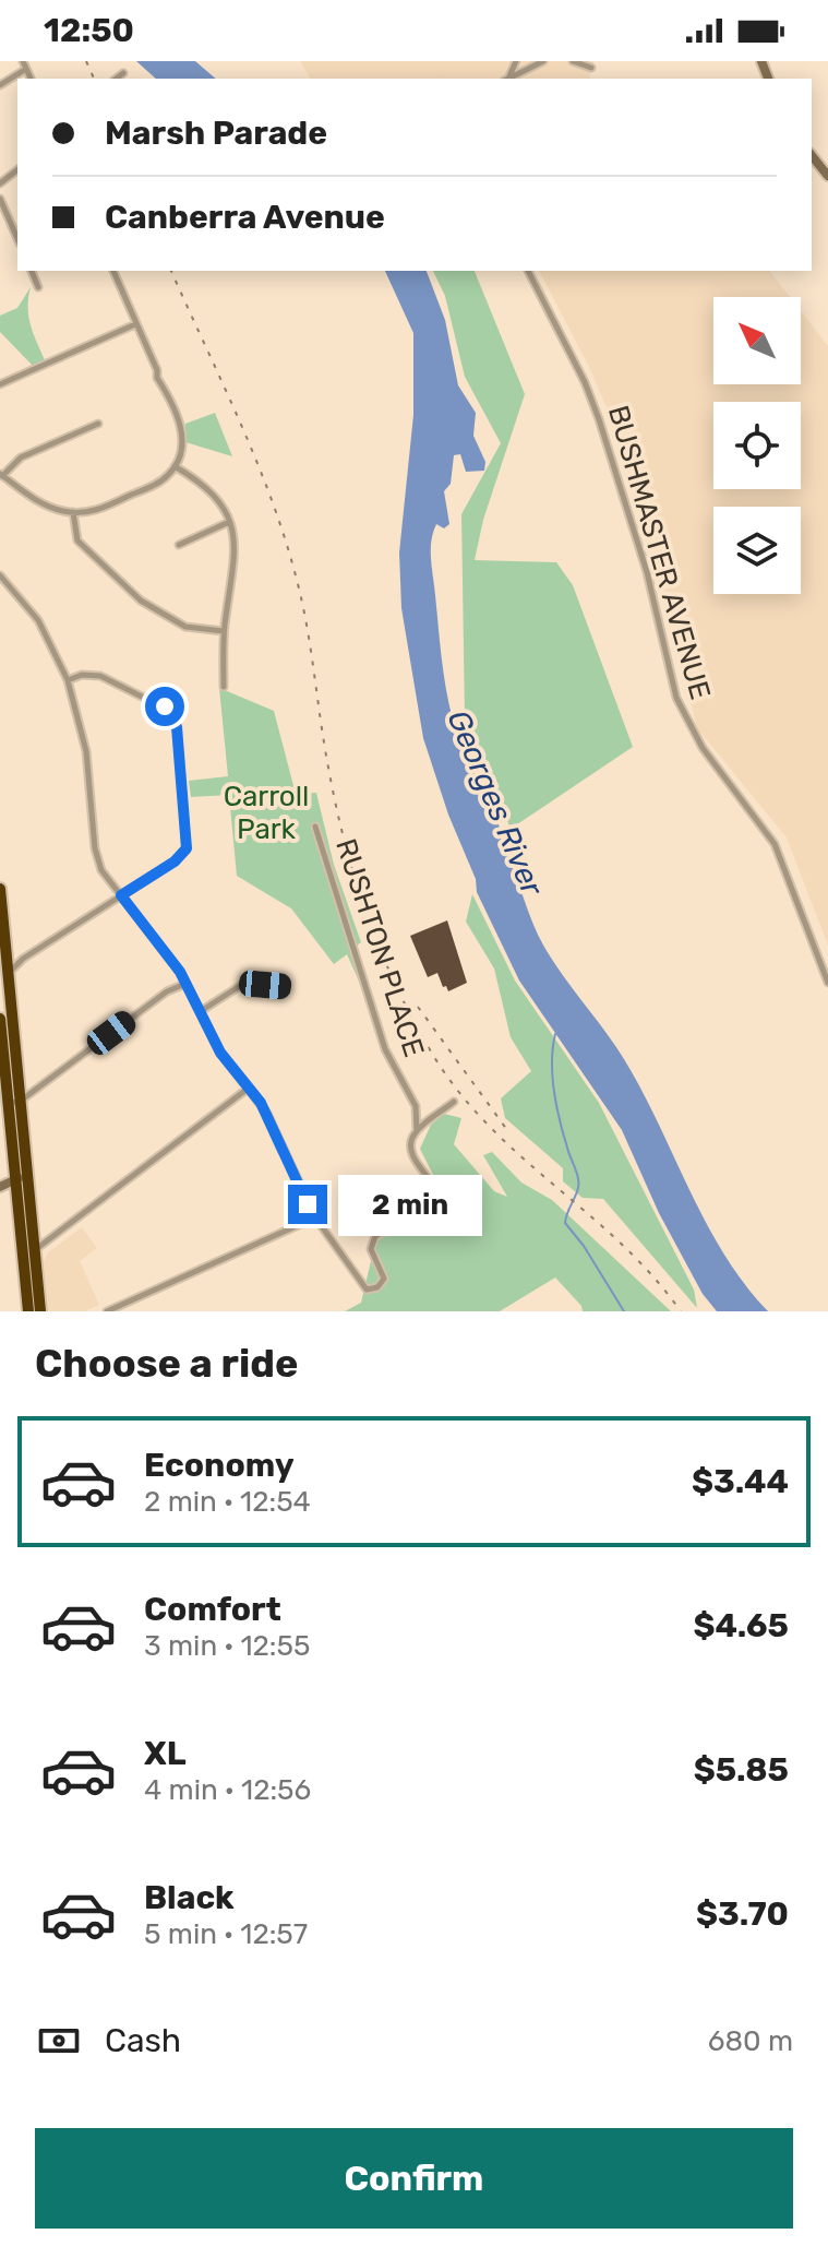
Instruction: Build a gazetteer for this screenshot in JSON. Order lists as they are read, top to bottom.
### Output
{
  "streets": {
    "street": ["BUSHMASTER AVENUE", "RUSHTON PLACE"]
  },
  "water": ["Georges River"],
  "parks": ["Carroll Park"],
  "north": "top left",
  "page": {
    "status": "12:50",
    "banner": ["Marsh Parade", "Canberra Avenue"],
    "bubble": "2 min",
    "heading": "Choose a ride",
    "list": [
      {
        "name": "Economy",
        "note": "2 min · 12:54",
        "value": "$3.44"
      },
      {
        "name": "Comfort",
        "note": "3 min · 12:55",
        "value": "$4.65"
      },
      {
        "name": "XL",
        "note": "4 min · 12:56",
        "value": "$5.85"
      },
      {
        "name": "Black",
        "note": "5 min · 12:57",
        "value": "$3.70"
      }
    ],
    "pay": ["Cash", "680 m"],
    "buttons": "Confirm"
  }
}
